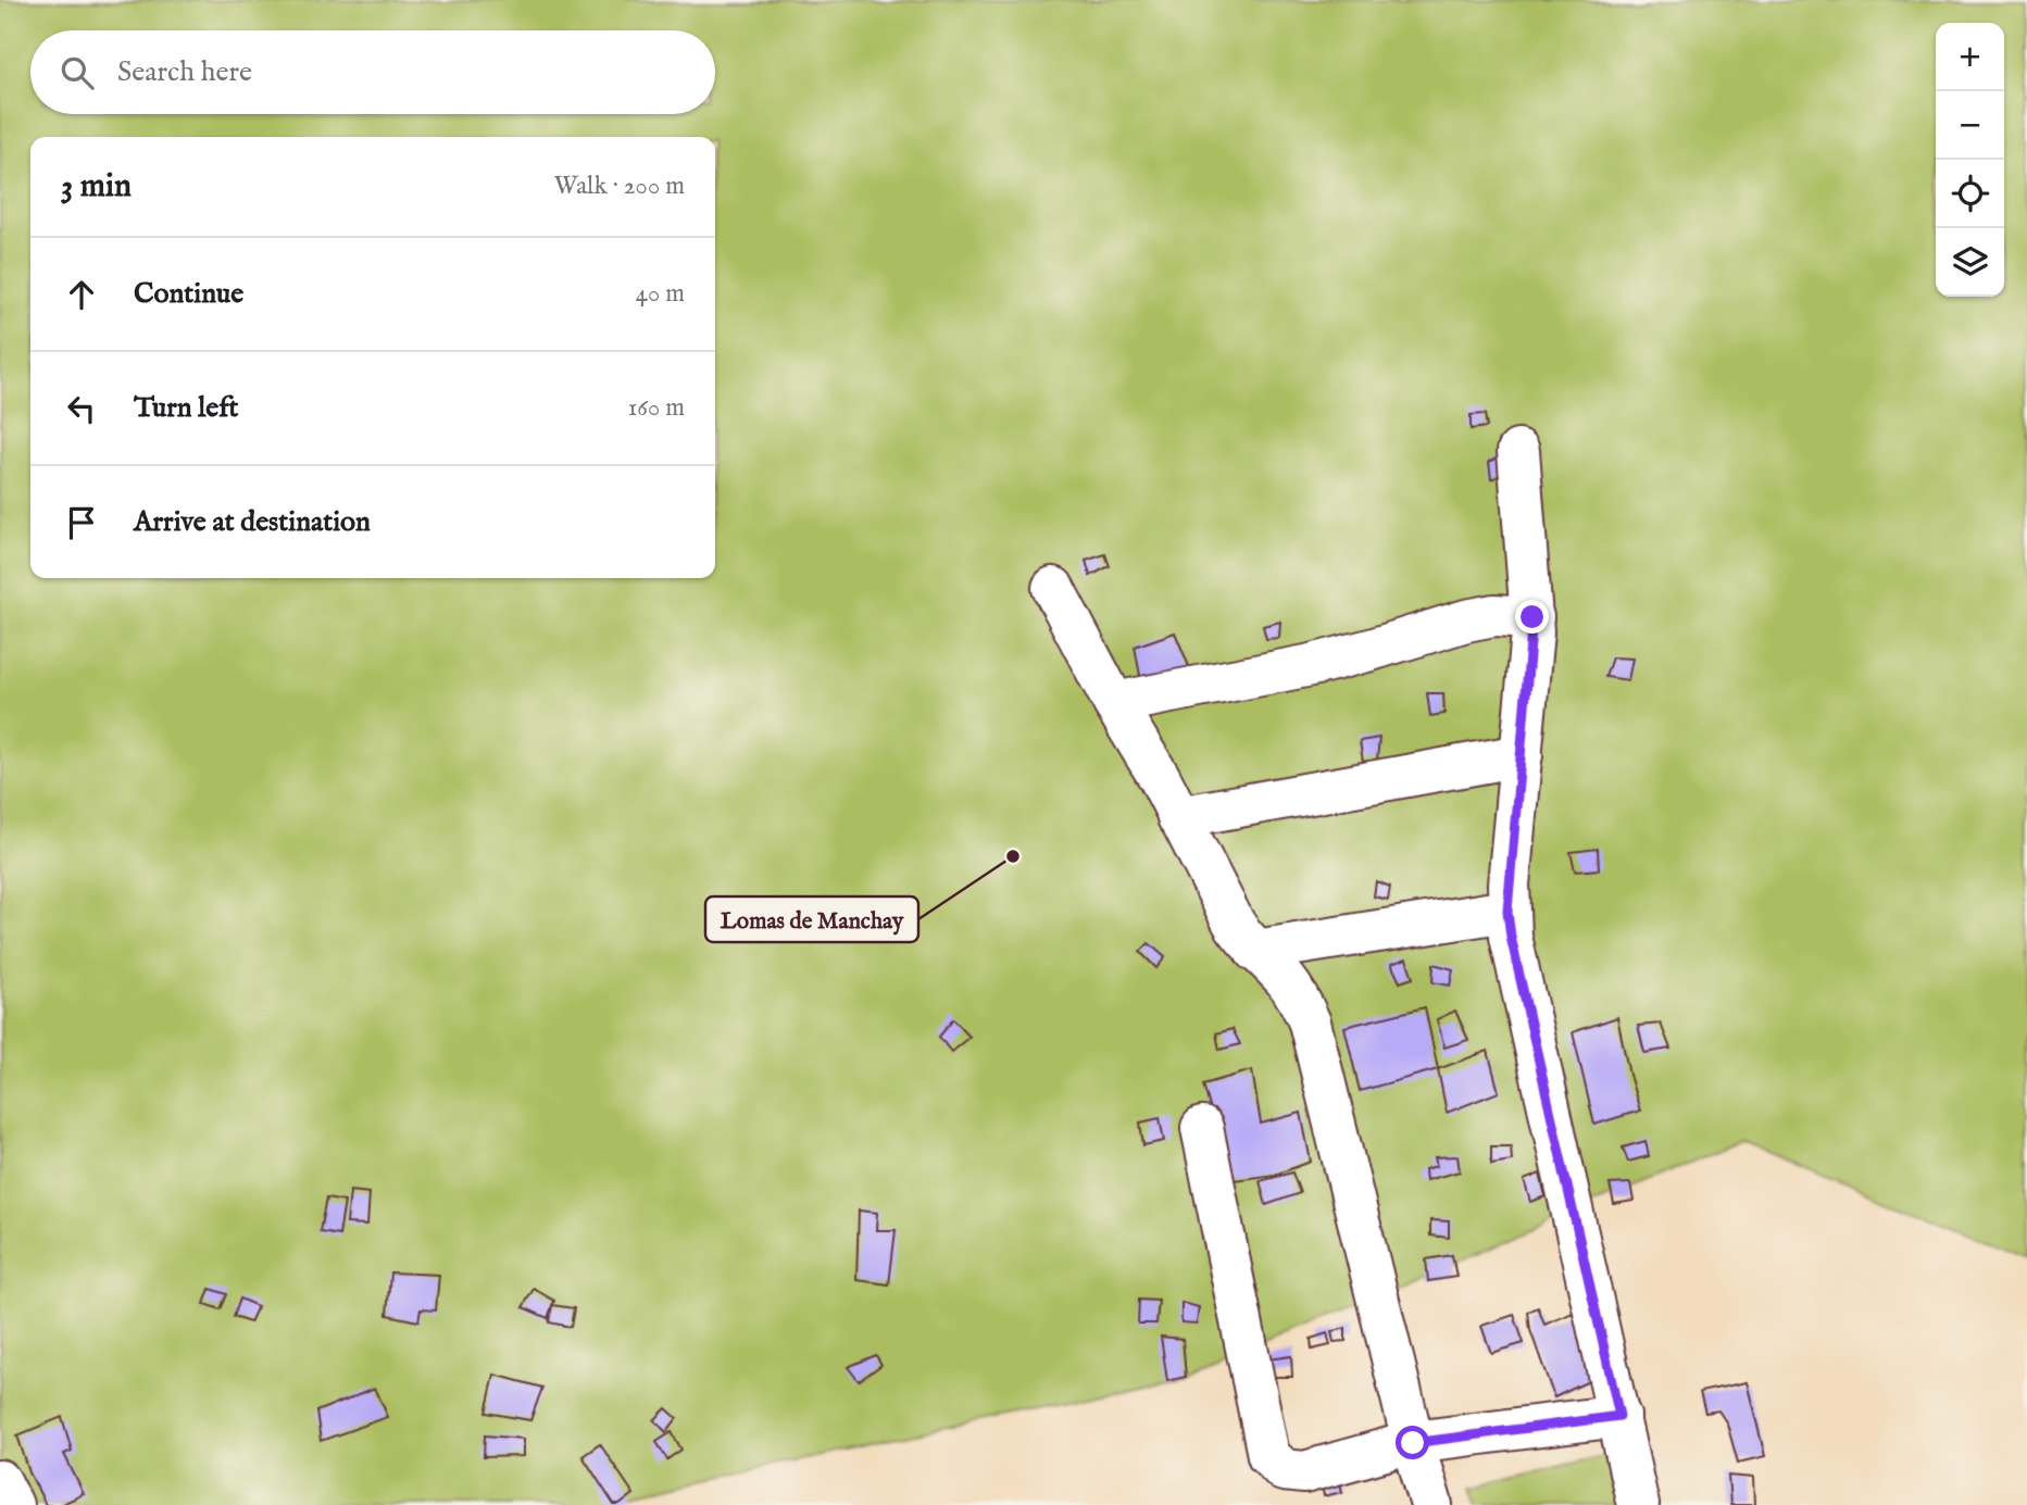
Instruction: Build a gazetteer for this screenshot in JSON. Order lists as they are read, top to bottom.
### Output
{
  "places": ["Lomas de Manchay"],
  "page": {
    "map_buttons": ["+", "−"],
    "search": "Search here",
    "heading": ["3 min", "Walk · 200 m"],
    "list": [
      ["Continue", "40 m"],
      ["Turn left", "160 m"],
      "Arrive at destination"
    ]
  }
}
